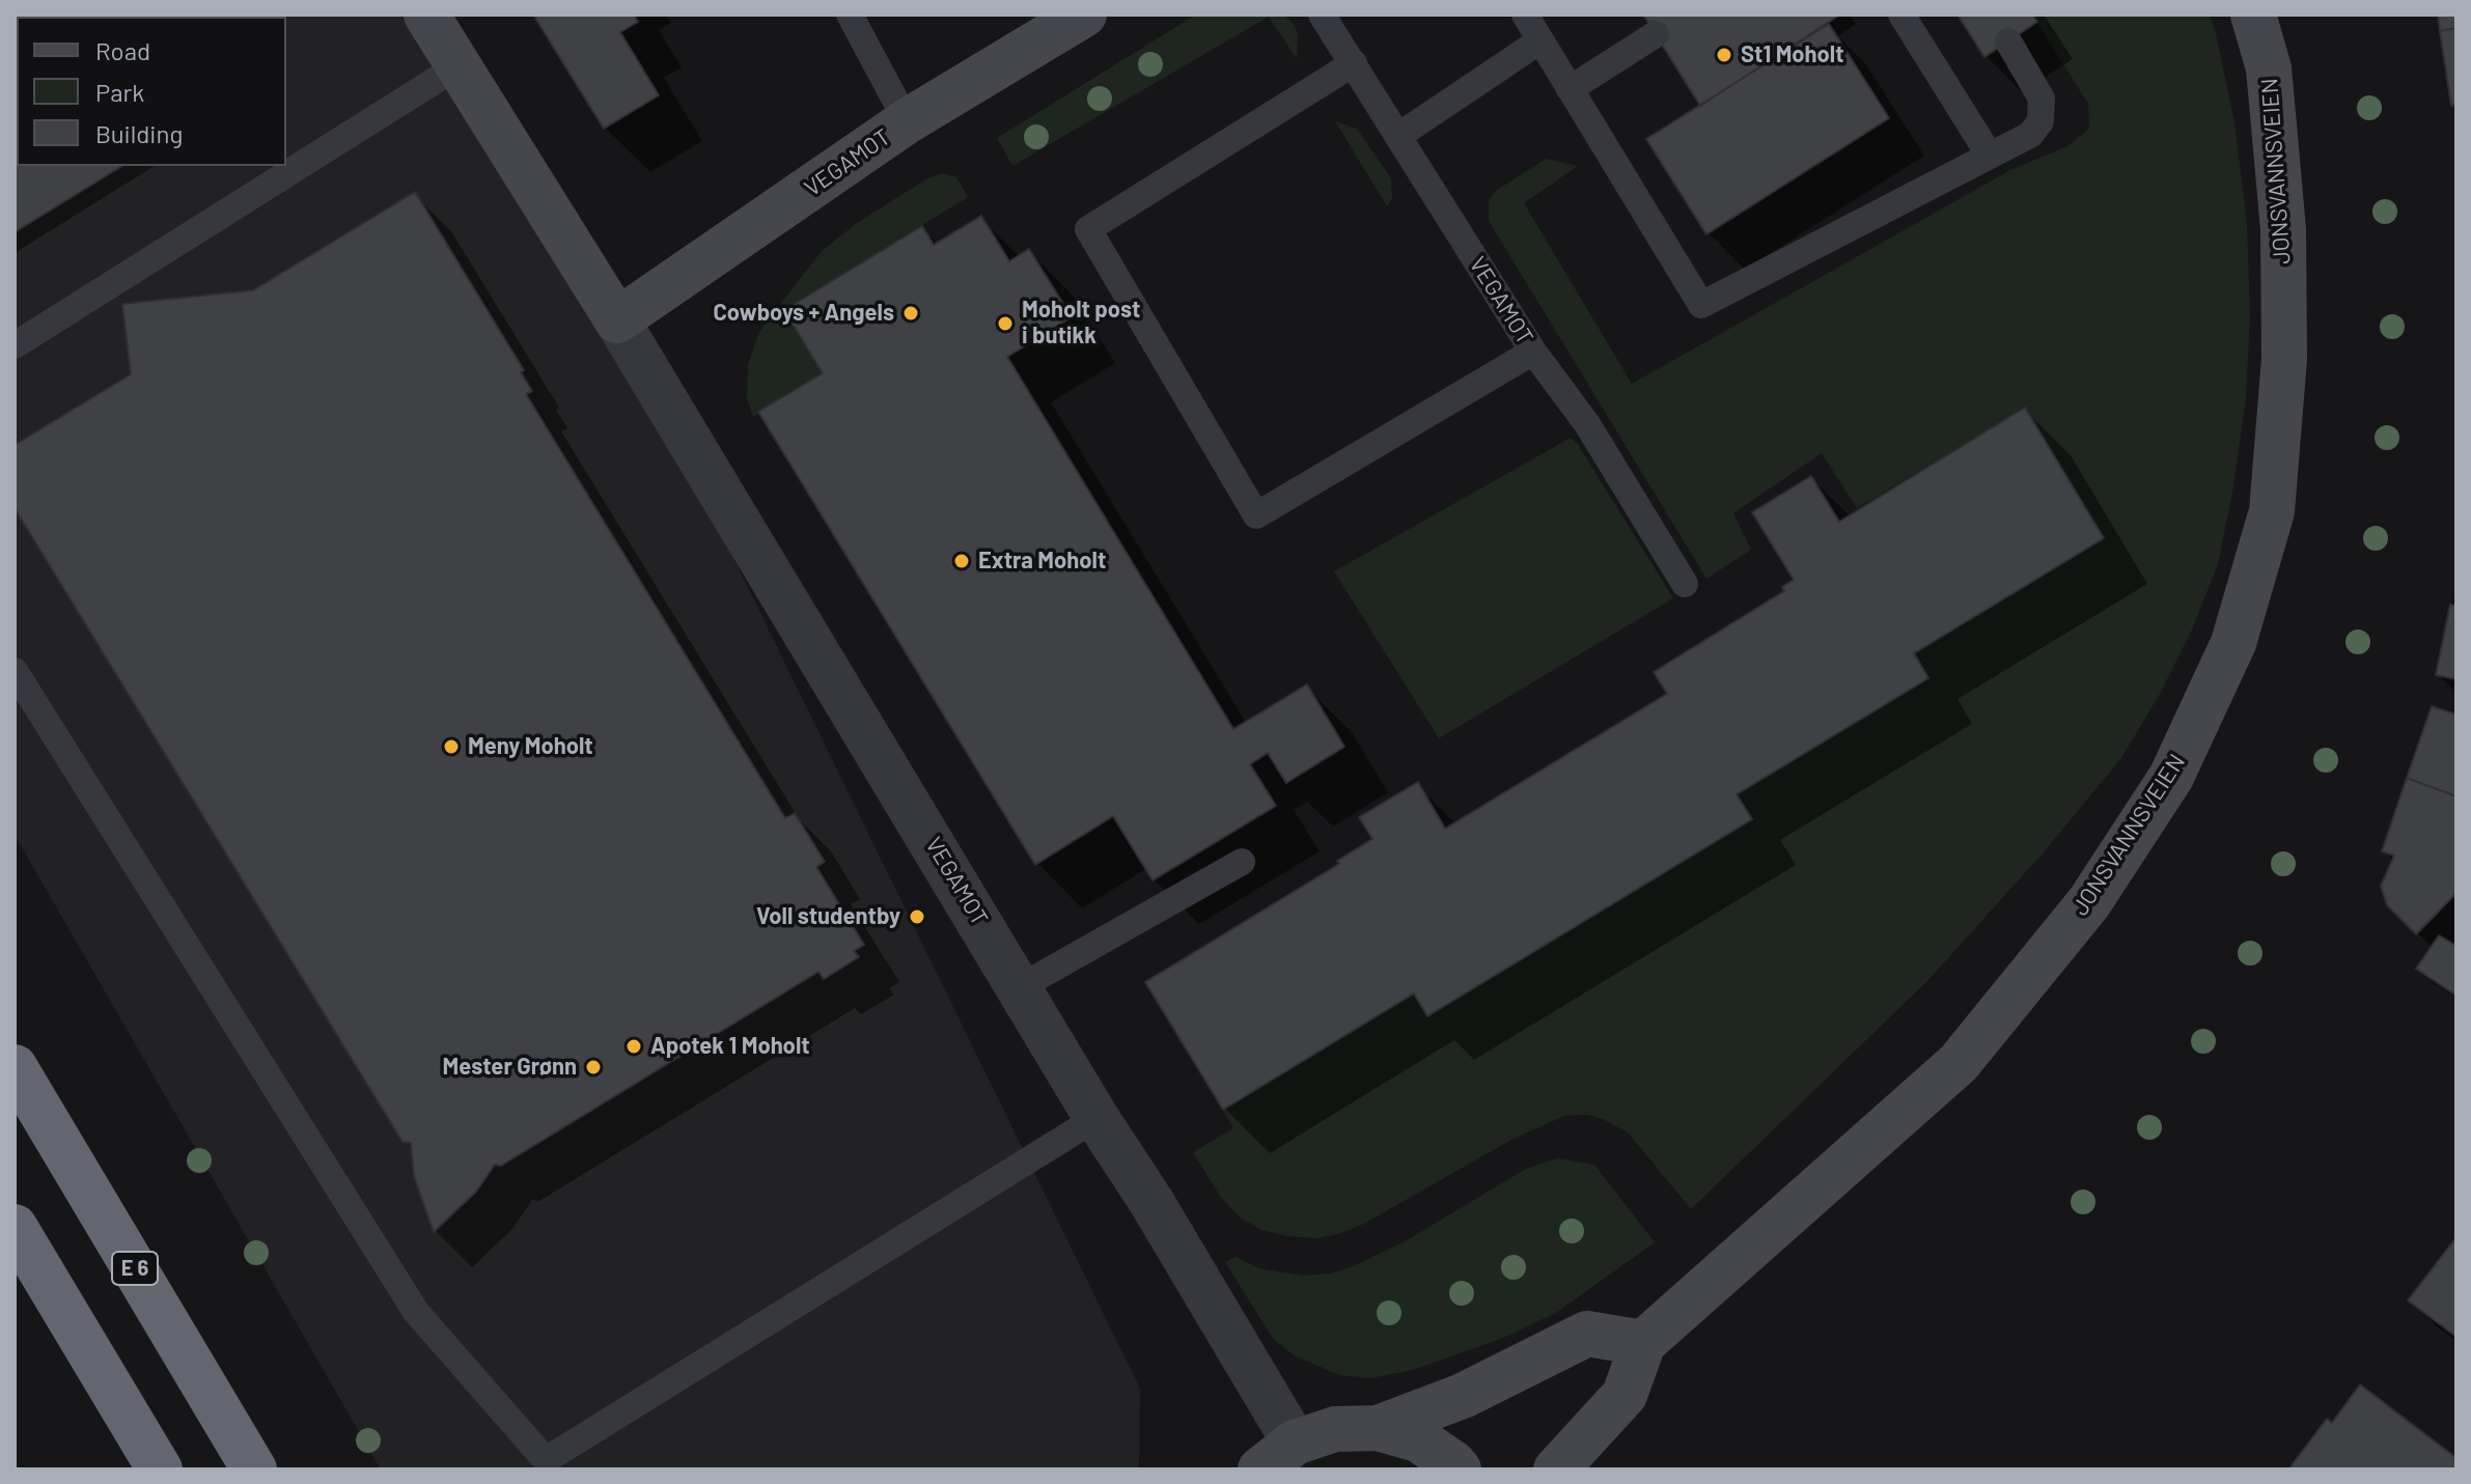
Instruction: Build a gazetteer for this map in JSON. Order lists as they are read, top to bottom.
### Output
{
  "streets": {
    "highway": ["E 6"],
    "main road": ["VEGAMOT", "JONSVANNSVEIEN"]
  },
  "places": [
    "St1 Moholt",
    "Cowboys + Angels",
    "Moholt post i butikk",
    "Extra Moholt",
    "Meny Moholt",
    "Voll studentby",
    "Apotek 1 Moholt",
    "Mester Grønn"
  ],
  "legend": ["Road", "Park", "Building"]
}
